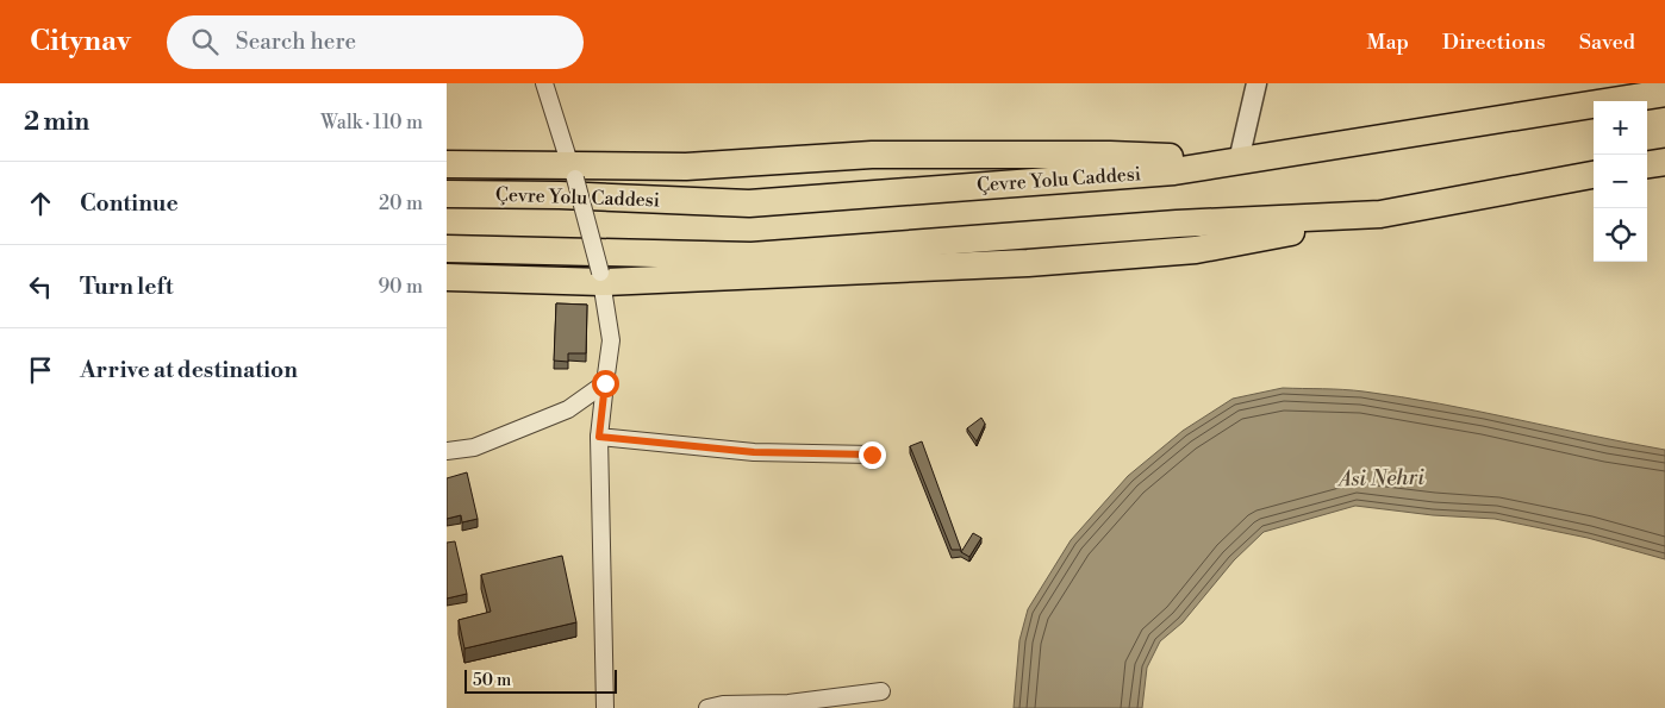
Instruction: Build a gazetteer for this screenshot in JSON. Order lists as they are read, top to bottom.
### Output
{
  "streets": {
    "highway": ["Çevre Yolu Caddesi"]
  },
  "water": ["Asi Nehri"],
  "scale_bar": "50 m",
  "page": {
    "header": "Citynav",
    "search": "Search here",
    "nav": ["Map", "Directions", "Saved"],
    "heading": ["2 min", "Walk · 110 m"],
    "map_buttons": ["+", "−"],
    "list": [
      ["Continue", "20 m"],
      ["Turn left", "90 m"],
      "Arrive at destination"
    ],
    "scale": "50 m"
  }
}
